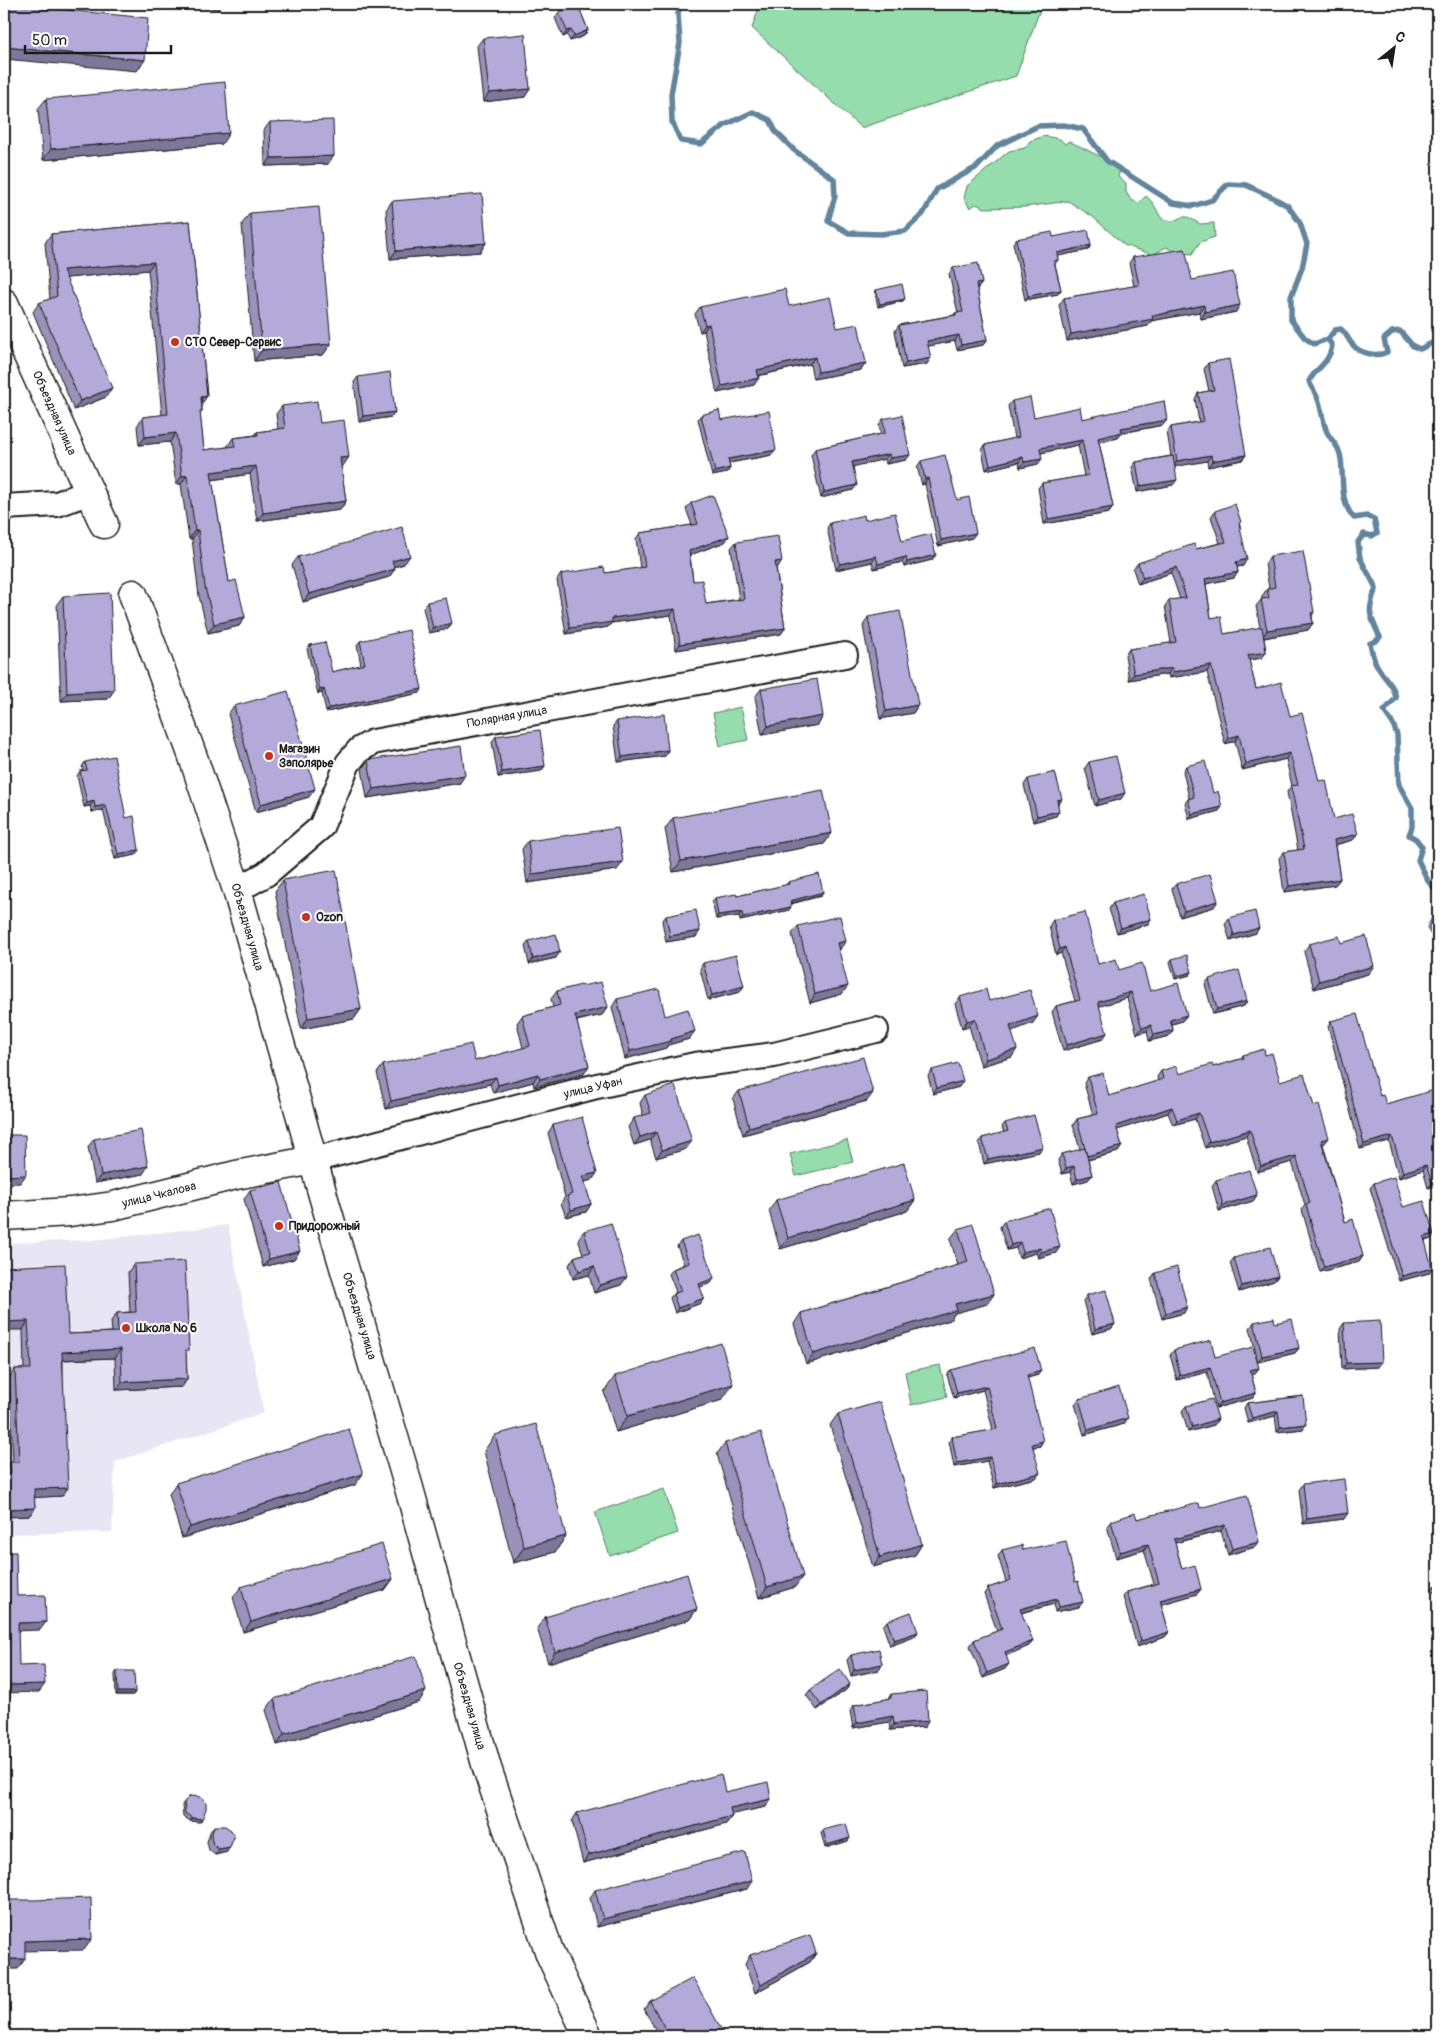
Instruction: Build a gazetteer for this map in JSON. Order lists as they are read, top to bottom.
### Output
{
  "streets": {
    "main road": ["Объездная улица", "улица Чкалова"],
    "street": ["Полярная улица", "улица Уфан"]
  },
  "crossings": [
    ["Объездная улица", "Полярная улица"],
    ["Объездная улица", "улица Уфан"],
    ["Объездная улица", "улица Чкалова"],
    ["улица Уфан", "улица Чкалова"]
  ],
  "places": [
    "СТО Север-Сервис",
    "Магазин Заполярье",
    "Ozon",
    "Придорожный",
    "Школа № 6"
  ],
  "scale_bar": "50 m",
  "north": "top right"
}
